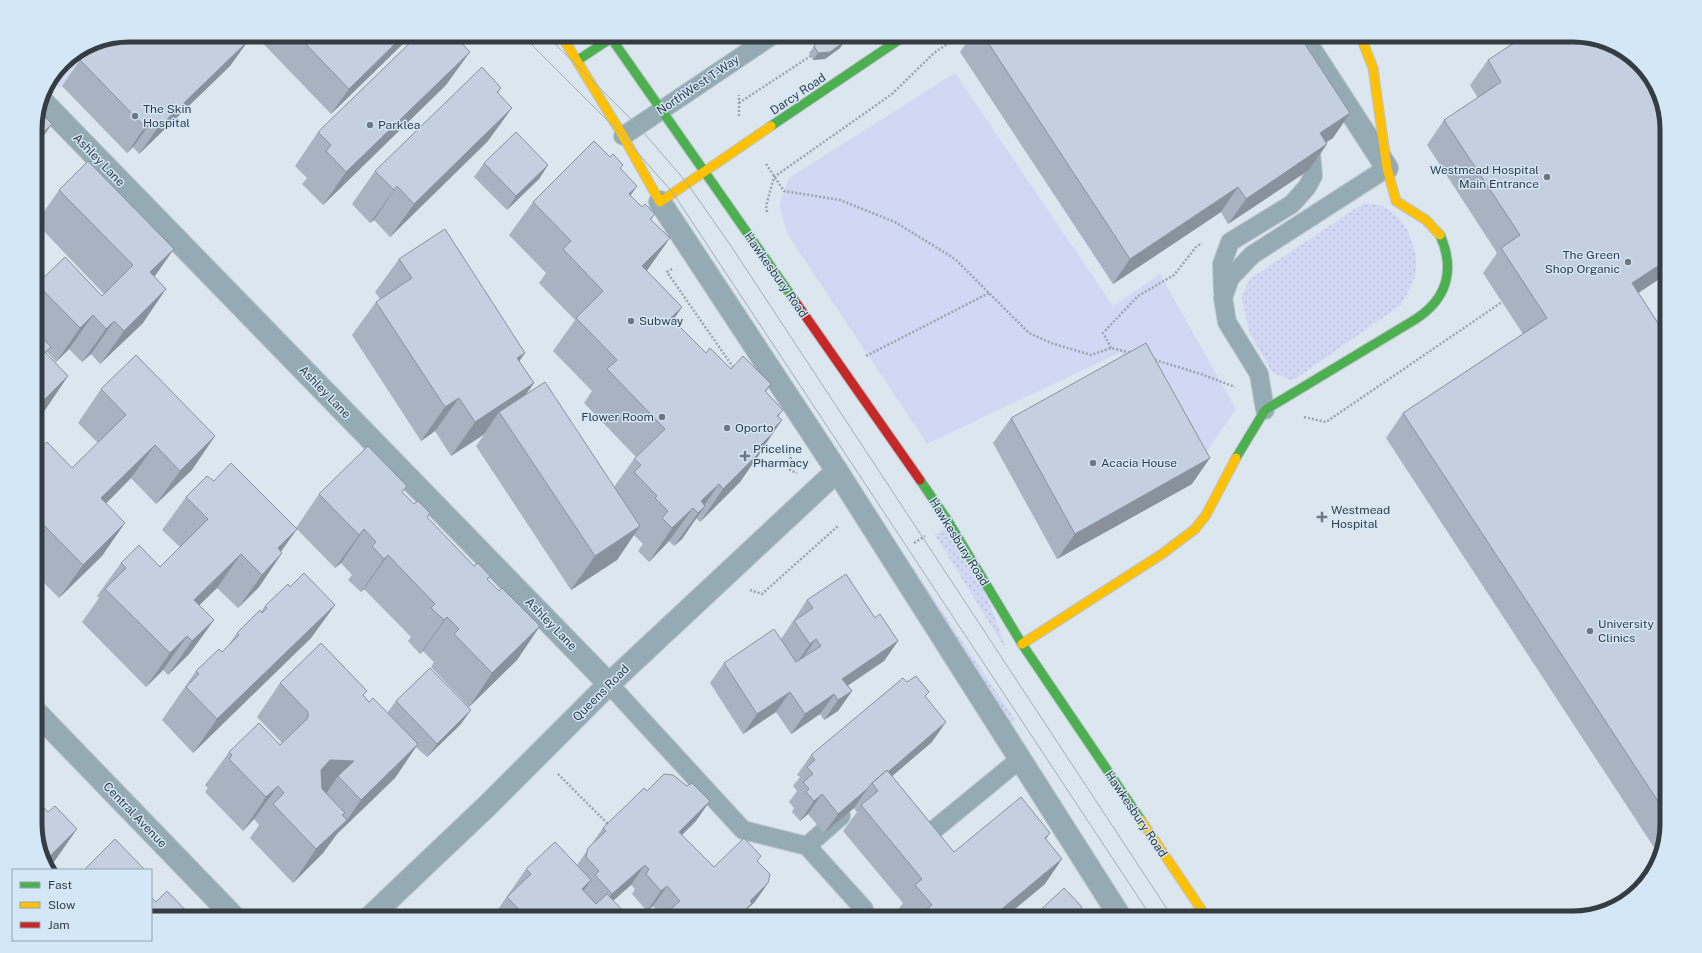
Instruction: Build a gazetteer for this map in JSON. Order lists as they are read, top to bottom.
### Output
{
  "streets": {
    "street": [
      "Darcy Road",
      "Ashley Lane",
      "Hawkesbury Road",
      "Queens Road",
      "Central Avenue"
    ],
    "lane": ["NorthWest T-Way"]
  },
  "crossings": [
    ["NorthWest T-Way", "Hawkesbury Road"],
    ["Darcy Road", "Hawkesbury Road"],
    ["Ashley Lane", "Queens Road"]
  ],
  "places": {
    "other": [
      "The Skin Hospital",
      "Parklea",
      "Westmead Hospital Main Entrance",
      "The Green Shop Organic",
      "Subway",
      "Flower Room",
      "Oporto",
      "Acacia House",
      "University Clinics"
    ],
    "health": ["Priceline Pharmacy", "Westmead Hospital"]
  },
  "legend": ["Fast", "Slow", "Jam"]
}
